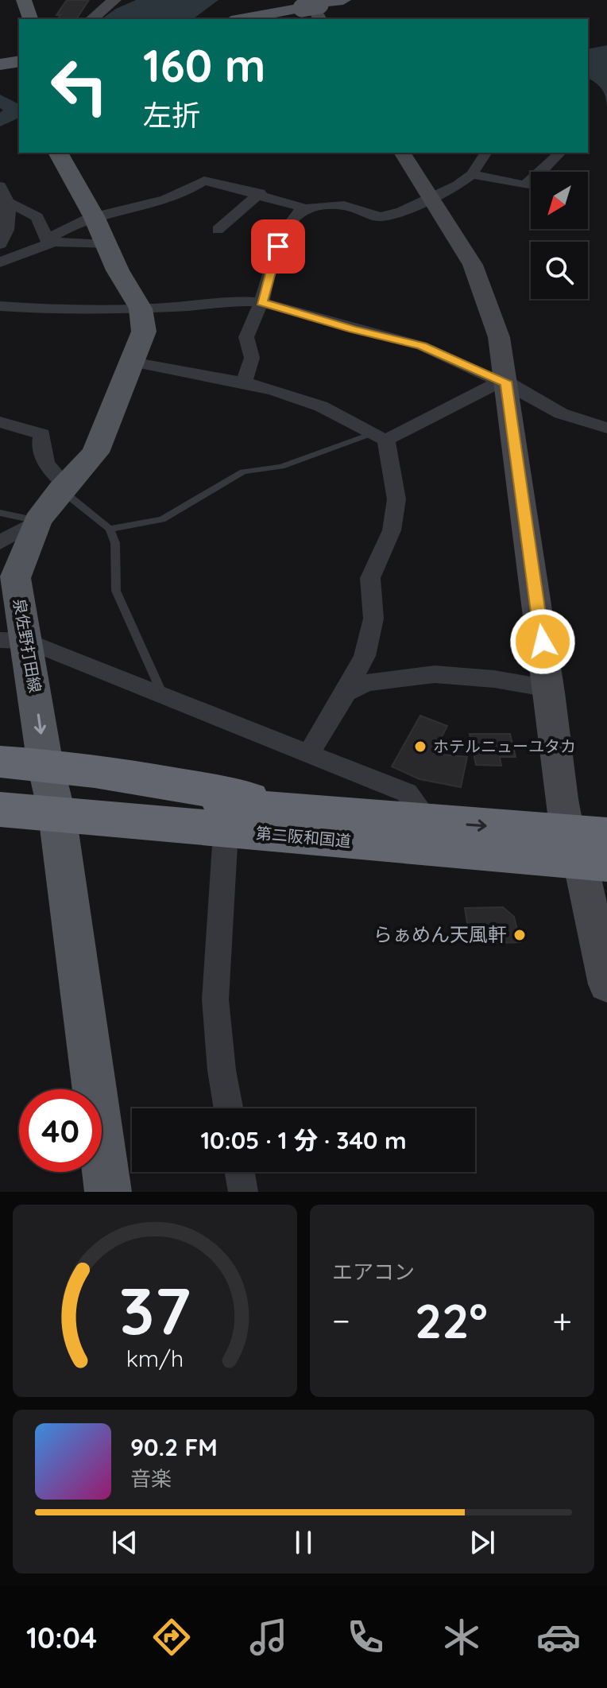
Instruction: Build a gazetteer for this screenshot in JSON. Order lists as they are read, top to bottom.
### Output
{
  "streets": {
    "highway": ["第二阪和国道"],
    "main road": ["泉佐野打田線"]
  },
  "crossings": [
    ["泉佐野打田線", "第二阪和国道"]
  ],
  "places": ["ホテルニューユタカ", "らぁめん天風軒"],
  "north": "bottom left",
  "page": {
    "turn": ["160 m", "左折"],
    "limit": "40",
    "trip": "10:05 · 1 分 · 340 m",
    "tile": "エアコン",
    "heat": ["−", "22°", "+"],
    "song": ["90.2 FM", "音楽"],
    "tabs": "10:04",
    "gauge": ["37", "km/h"]
  }
}
